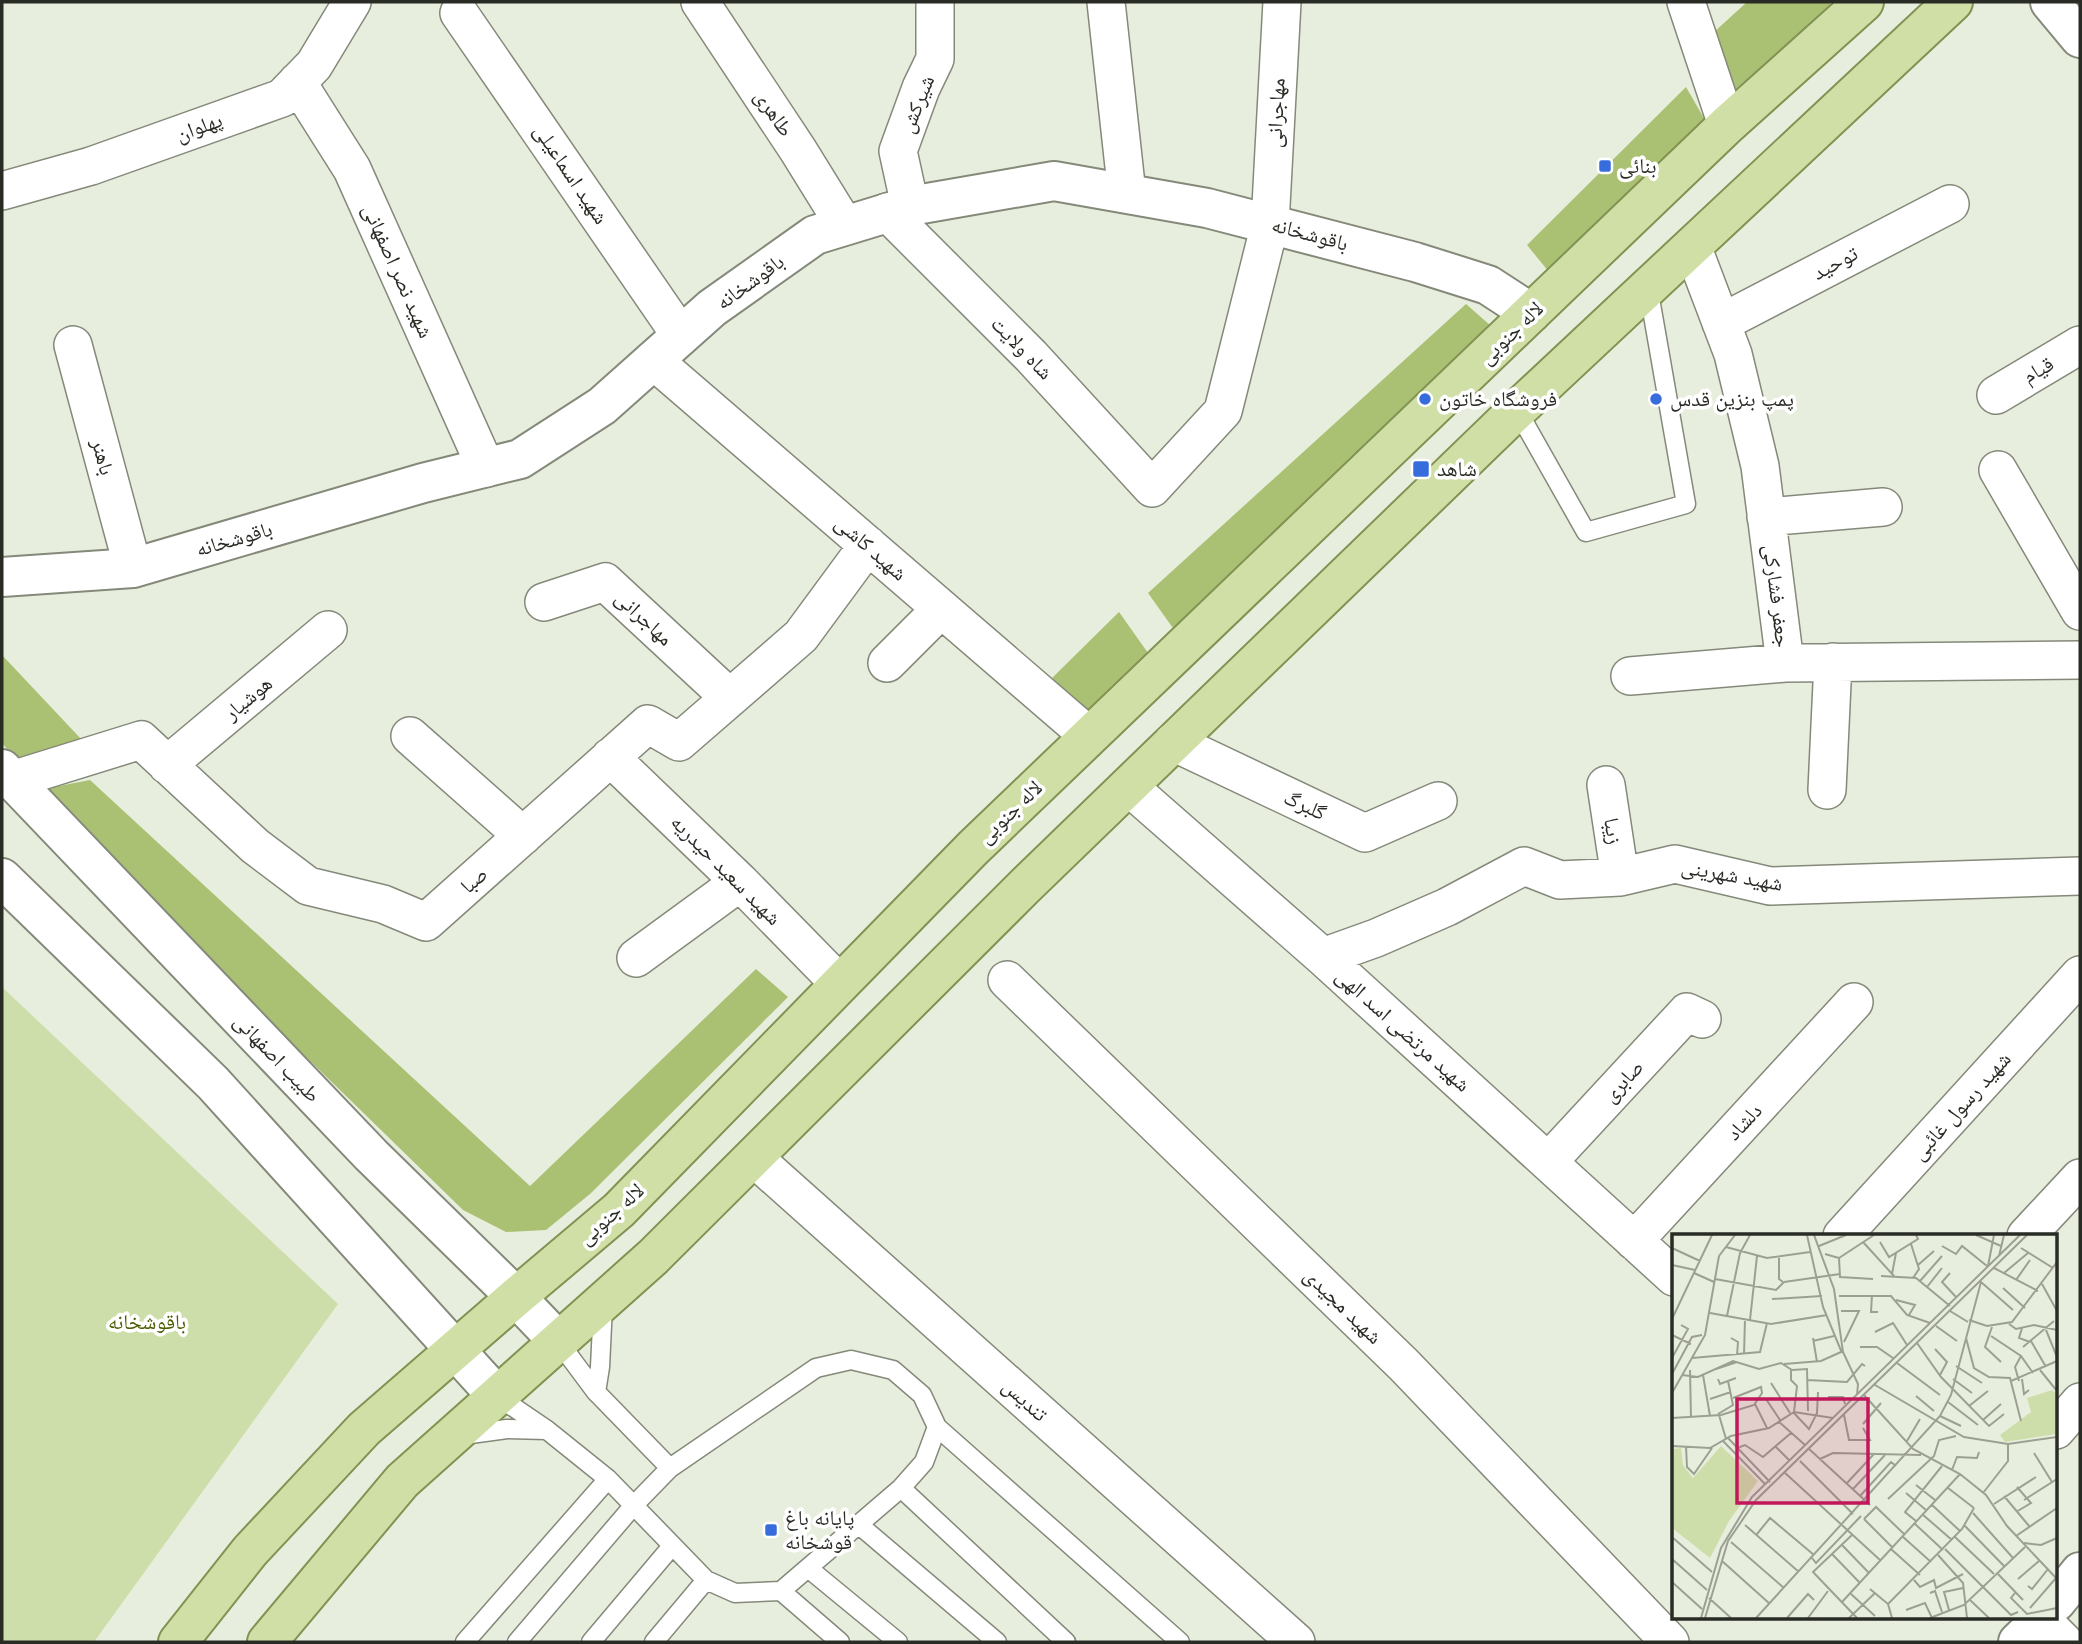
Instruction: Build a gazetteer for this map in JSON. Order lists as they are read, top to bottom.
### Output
{
  "streets": {
    "main road": ["لاله جنوبی"],
    "street": [
      "شیرکش",
      "طاهری",
      "مهاجرانی",
      "پهلوان",
      "شهید اسماعیلی",
      "باقوشخانه",
      "توحید",
      "شهید نصر اصفهانی",
      "شاه ولایت",
      "قیام",
      "باهنر",
      "شهید کاشی",
      "جعفر فشارکی",
      "هوشیار",
      "گلبرگ",
      "زیبا",
      "شهید سعید حیدریه",
      "شهید شهرینی",
      "صبا",
      "شهید مرتضی اسد الهی",
      "طبیب اصفهانی",
      "صابری",
      "شهید رسول غائبی",
      "دلشاد",
      "شهید مجیدی",
      "تندیس"
    ]
  },
  "crossings": [
    ["شیرکش", "باقوشخانه"],
    ["شیرکش", "شاه ولایت"],
    ["طاهری", "باقوشخانه"],
    ["مهاجرانی", "باقوشخانه"],
    ["مهاجرانی", "شاه ولایت"],
    ["مهاجرانی", "صبا"],
    ["پهلوان", "شهید نصر اصفهانی"],
    ["شهید اسماعیلی", "باقوشخانه"],
    ["شهید اسماعیلی", "شهید کاشی"],
    ["باقوشخانه", "شهید نصر اصفهانی"],
    ["باقوشخانه", "لاله جنوبی"],
    ["باقوشخانه", "شاه ولایت"],
    ["باقوشخانه", "باهنر"],
    ["باقوشخانه", "شهید کاشی"],
    ["توحید", "جعفر فشارکی"],
    ["لاله جنوبی", "شهید کاشی"],
    ["لاله جنوبی", "شهید سعید حیدریه"],
    ["لاله جنوبی", "طبیب اصفهانی"],
    ["شهید کاشی", "صبا"],
    ["هوشیار", "صبا"],
    ["زیبا", "شهید شهرینی"],
    ["شهید سعید حیدریه", "صبا"],
    ["شهید شهرینی", "شهید مرتضی اسد الهی"],
    ["صبا", "طبیب اصفهانی"],
    ["شهید مرتضی اسد الهی", "صابری"],
    ["شهید مرتضی اسد الهی", "دلشاد"]
  ],
  "parks": ["باقوشخانه"],
  "places": {
    "transit": ["بنائی", "شاهد", "پایانه باغ قوشخانه"],
    "other": ["فروشگاه خاتون", "پمپ بنزین قدس"]
  }
}
